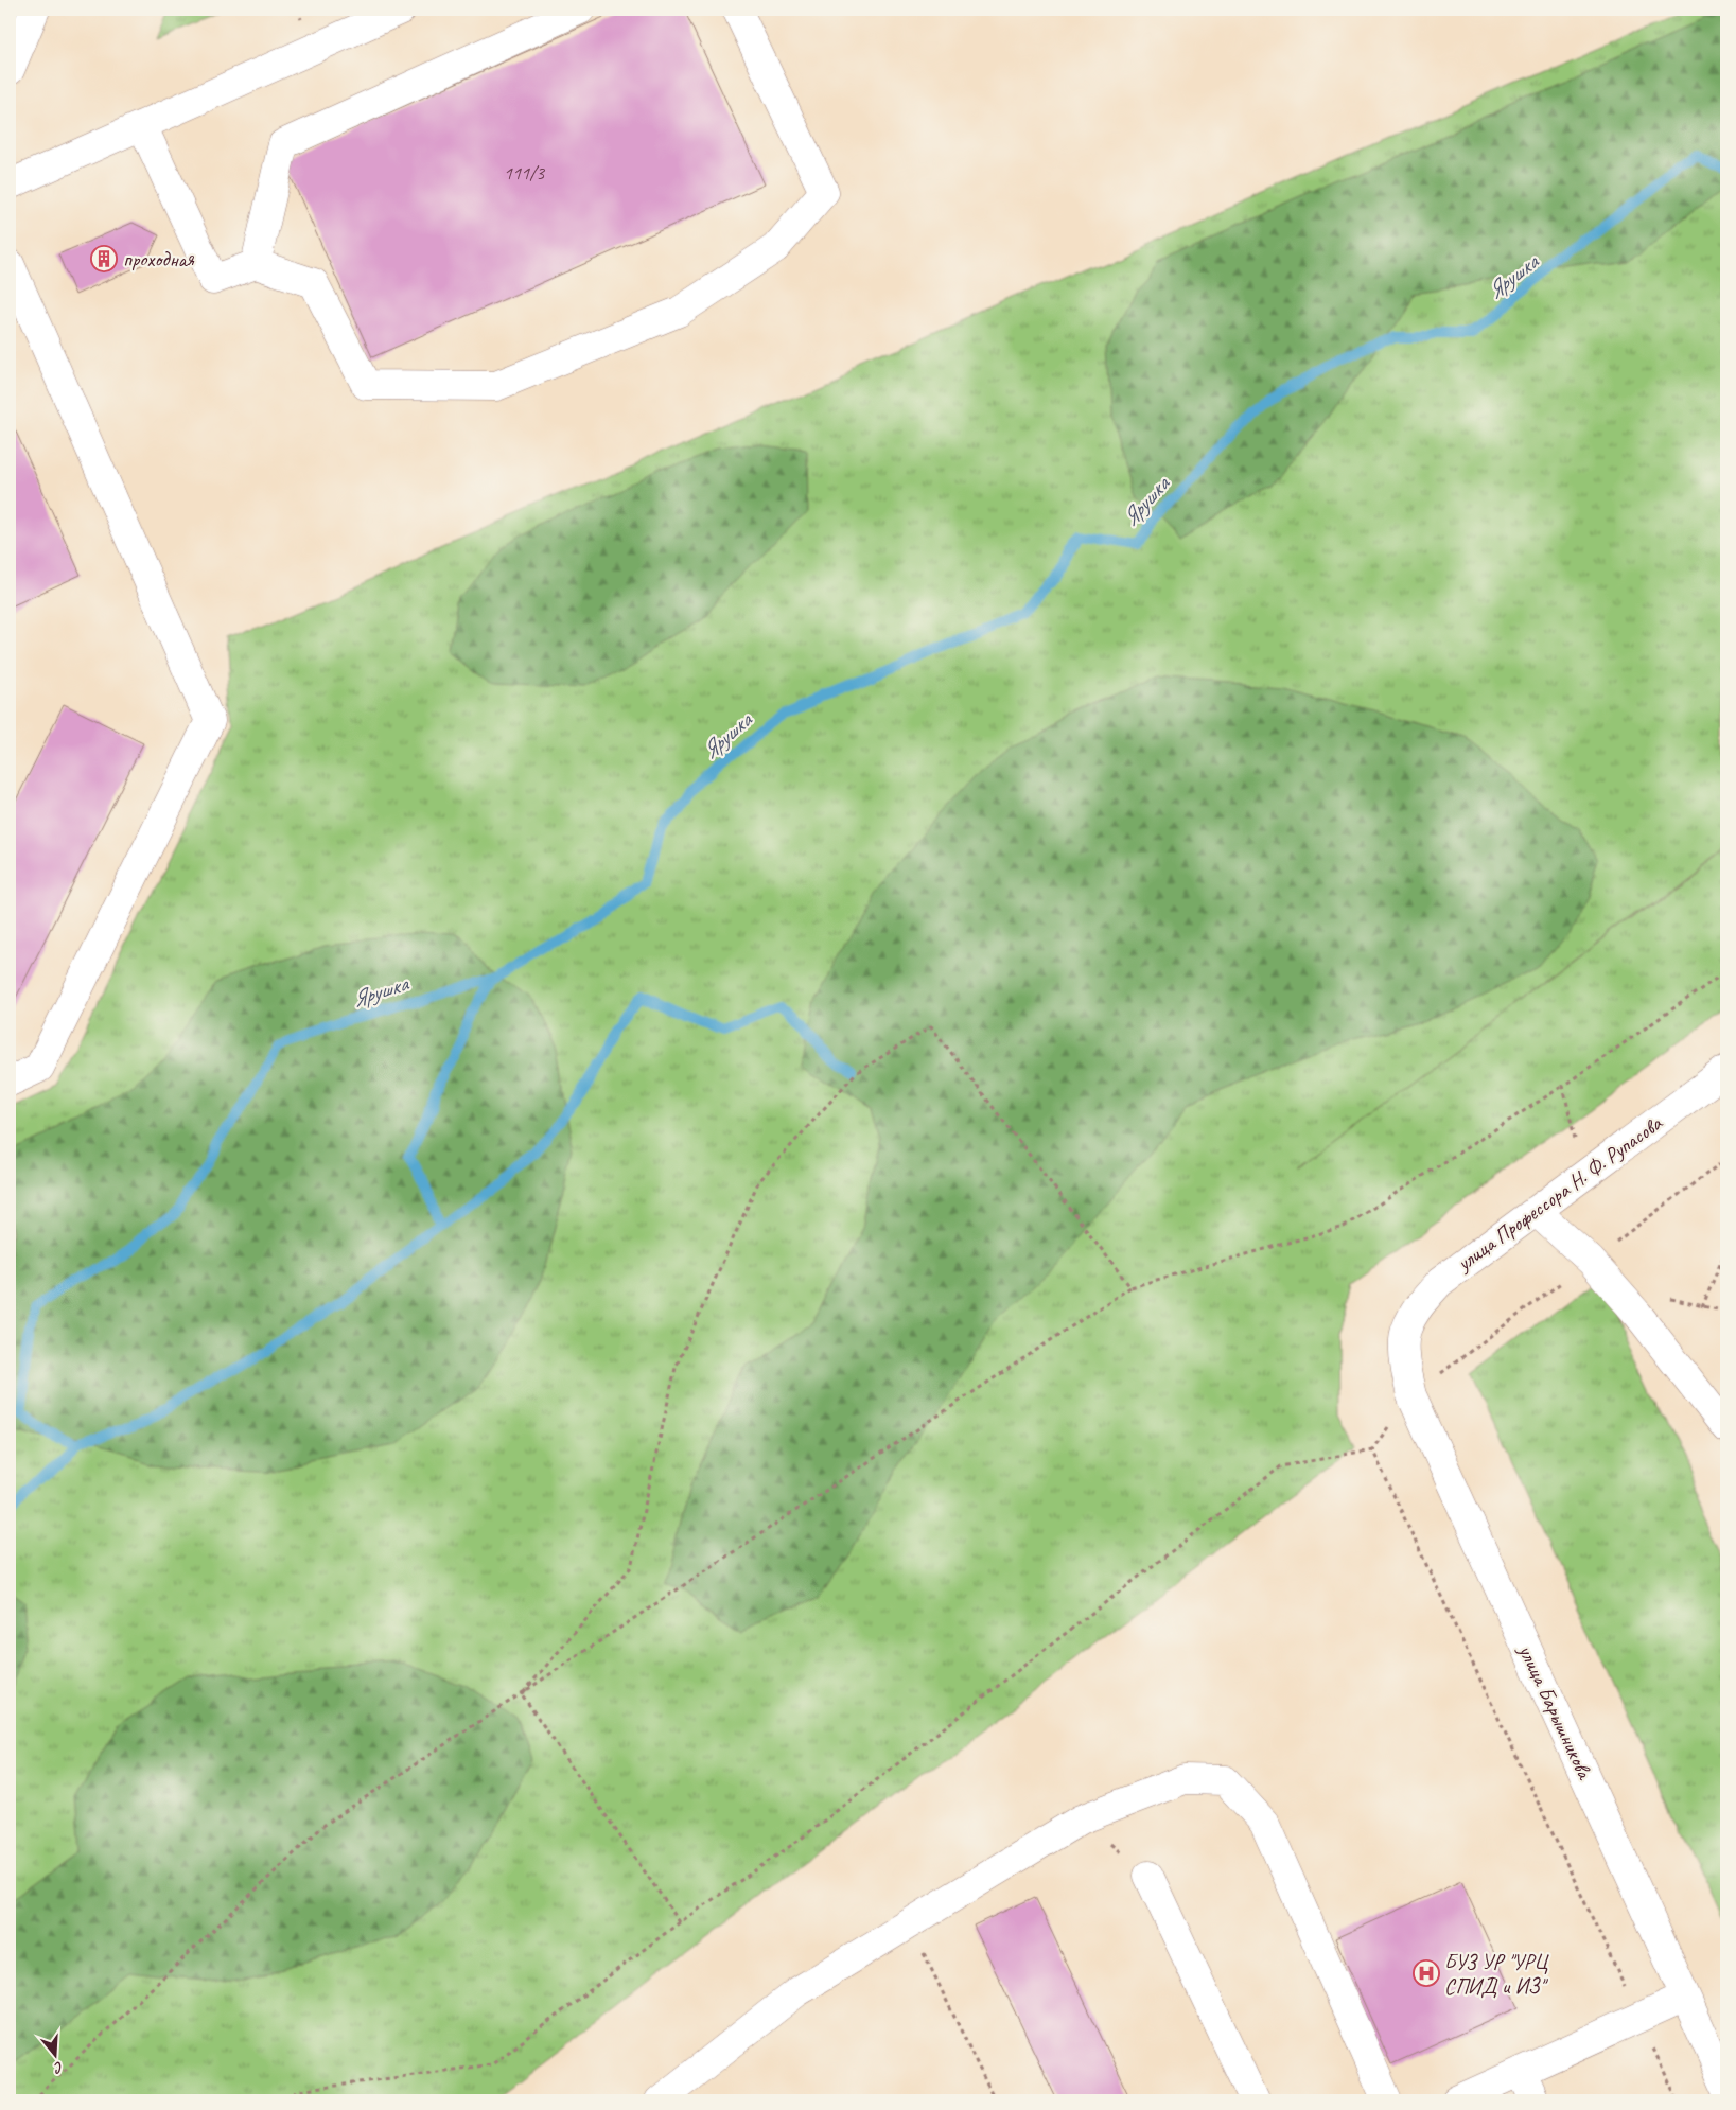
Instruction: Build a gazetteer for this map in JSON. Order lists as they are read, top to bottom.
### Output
{
  "streets": {
    "street": ["улица Профессора Н. Ф. Рупасова", "улица Барышникова"]
  },
  "crossings": [
    ["улица Профессора Н. Ф. Рупасова", "улица Барышникова"]
  ],
  "water": ["Ярушка"],
  "places": {
    "building": ["проходная"],
    "hospital": ["БУЗ УР \"УРЦ СПИД и ИЗ\""]
  },
  "house_numbers": ["111/3"],
  "north": "bottom"
}
